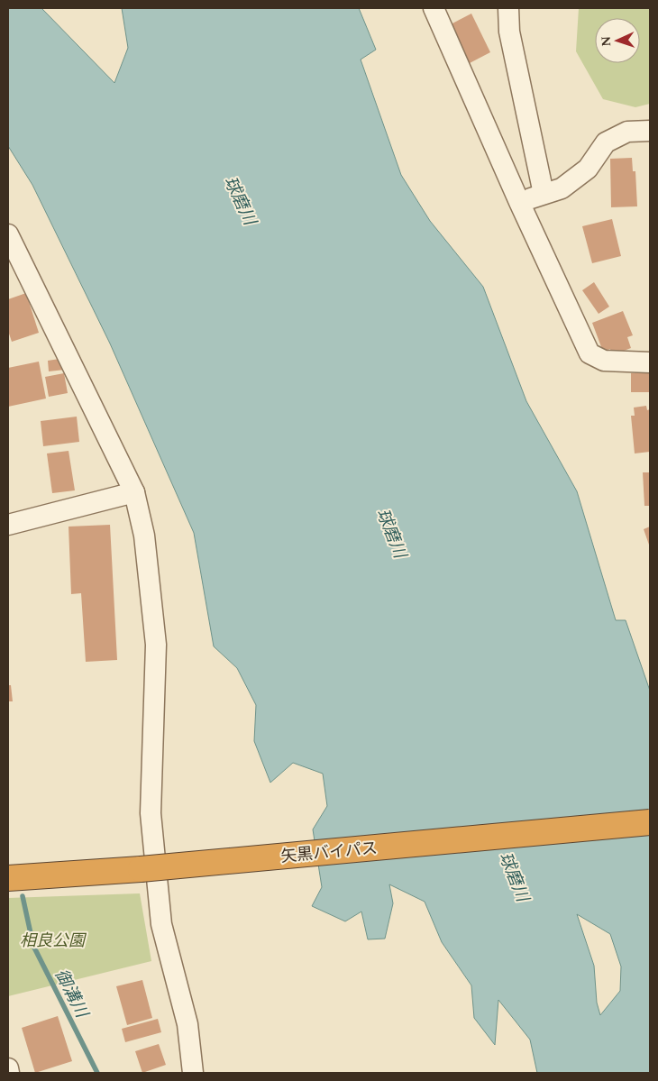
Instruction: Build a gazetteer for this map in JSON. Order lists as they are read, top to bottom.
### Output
{
  "streets": {
    "highway": ["矢黒バイパス"]
  },
  "water": ["球磨川", "御溝川"],
  "parks": ["相良公園"],
  "north": "left"
}
